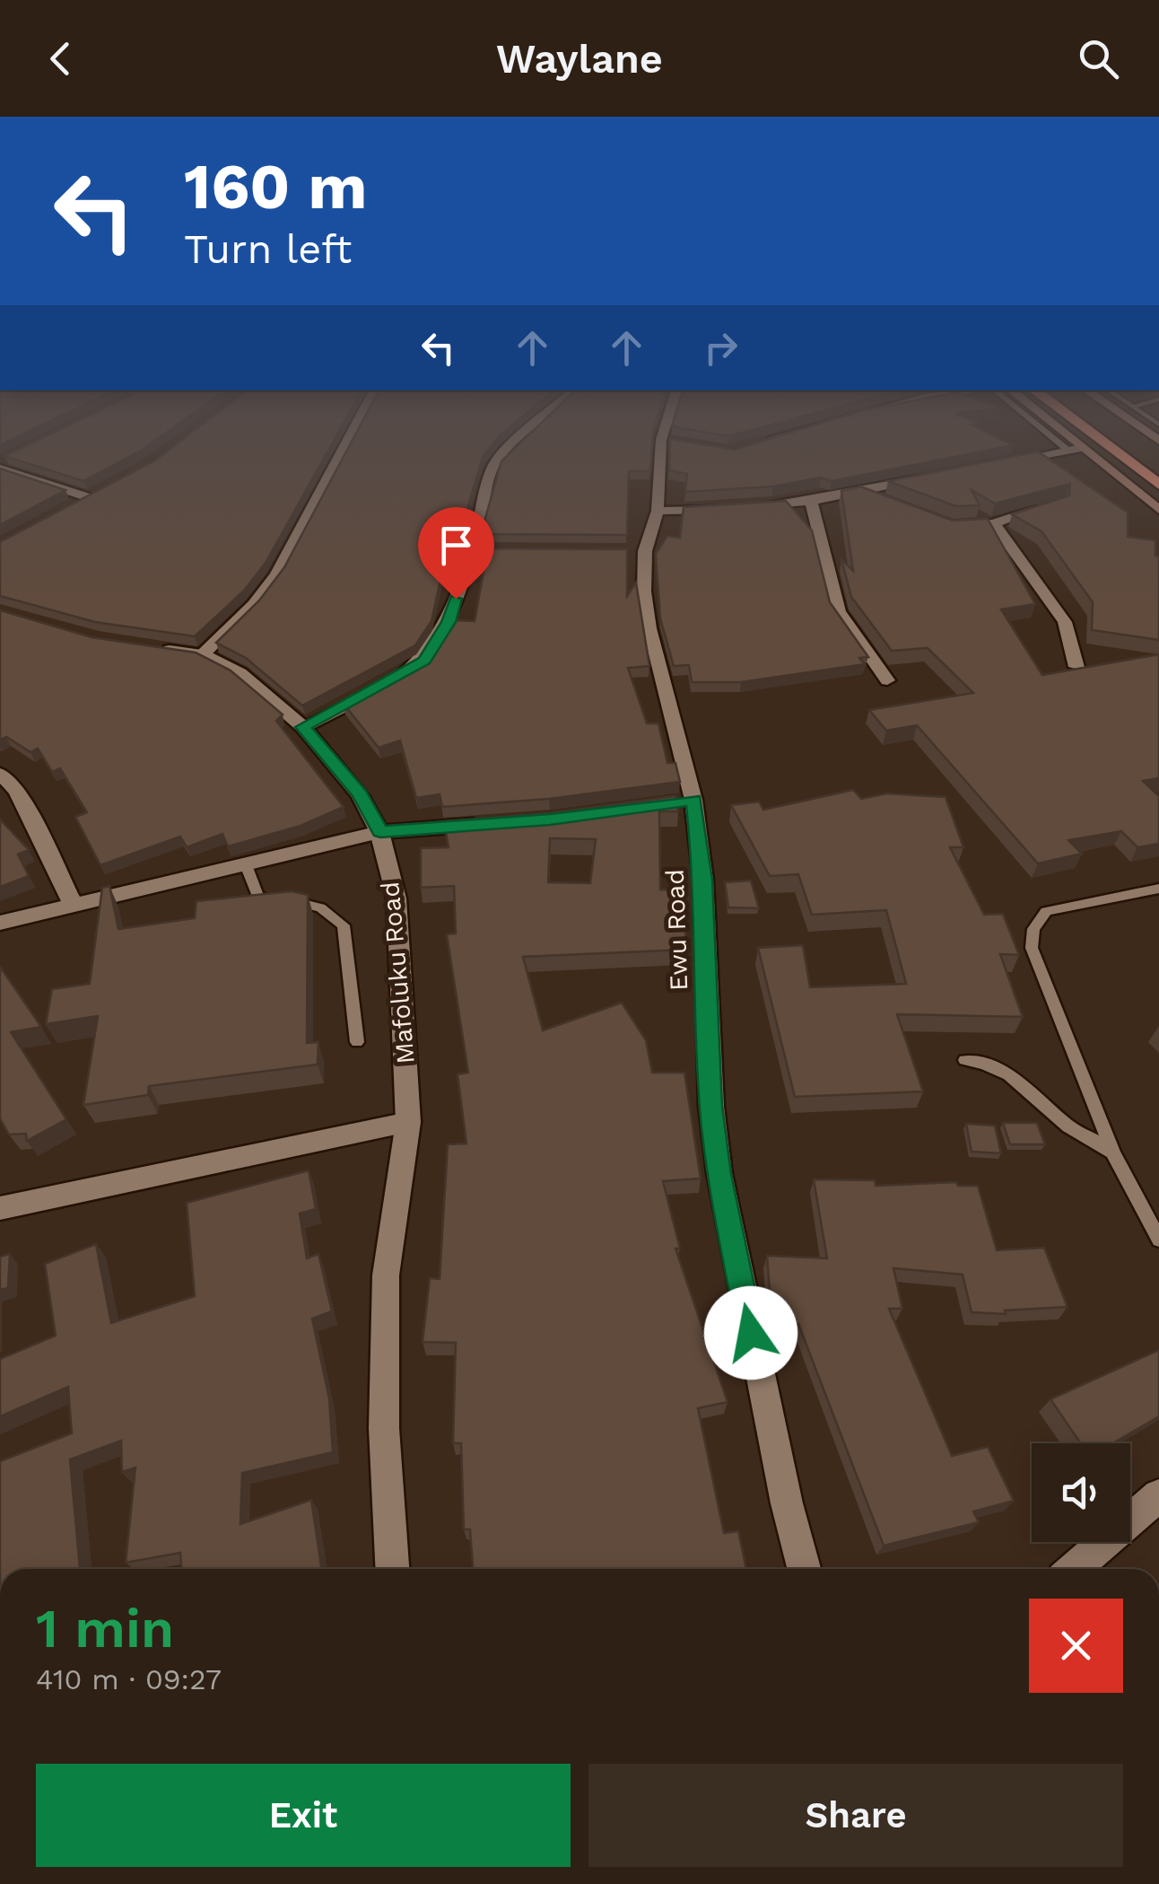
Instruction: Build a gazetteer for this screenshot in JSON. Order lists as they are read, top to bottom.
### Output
{
  "streets": {
    "street": ["Ewu Road", "Mafoluku Road"]
  },
  "page": {
    "header": "Waylane",
    "turn": ["160 m", "Turn left"],
    "heading": ["1 min", "410 m · 09:27"],
    "buttons": ["Exit", "Share"]
  }
}
